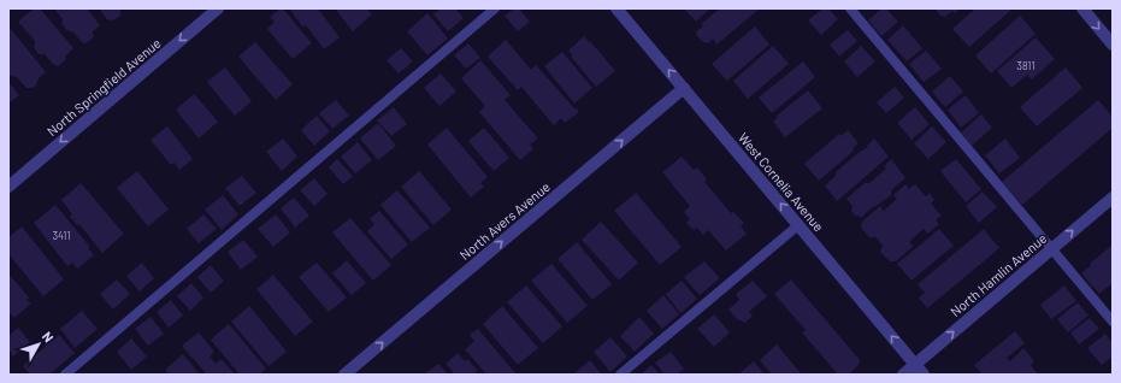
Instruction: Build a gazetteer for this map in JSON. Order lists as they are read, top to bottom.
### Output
{
  "streets": {
    "street": [
      "North Springfield Avenue",
      "West Cornelia Avenue",
      "North Avers Avenue",
      "North Hamlin Avenue"
    ]
  },
  "crossings": [
    ["West Cornelia Avenue", "North Avers Avenue"],
    ["West Cornelia Avenue", "North Hamlin Avenue"]
  ],
  "one_way": [
    "North Springfield Avenue",
    "West Cornelia Avenue",
    "North Avers Avenue",
    "North Hamlin Avenue"
  ],
  "house_numbers": ["3811", "3411"],
  "north": "top right"
}
